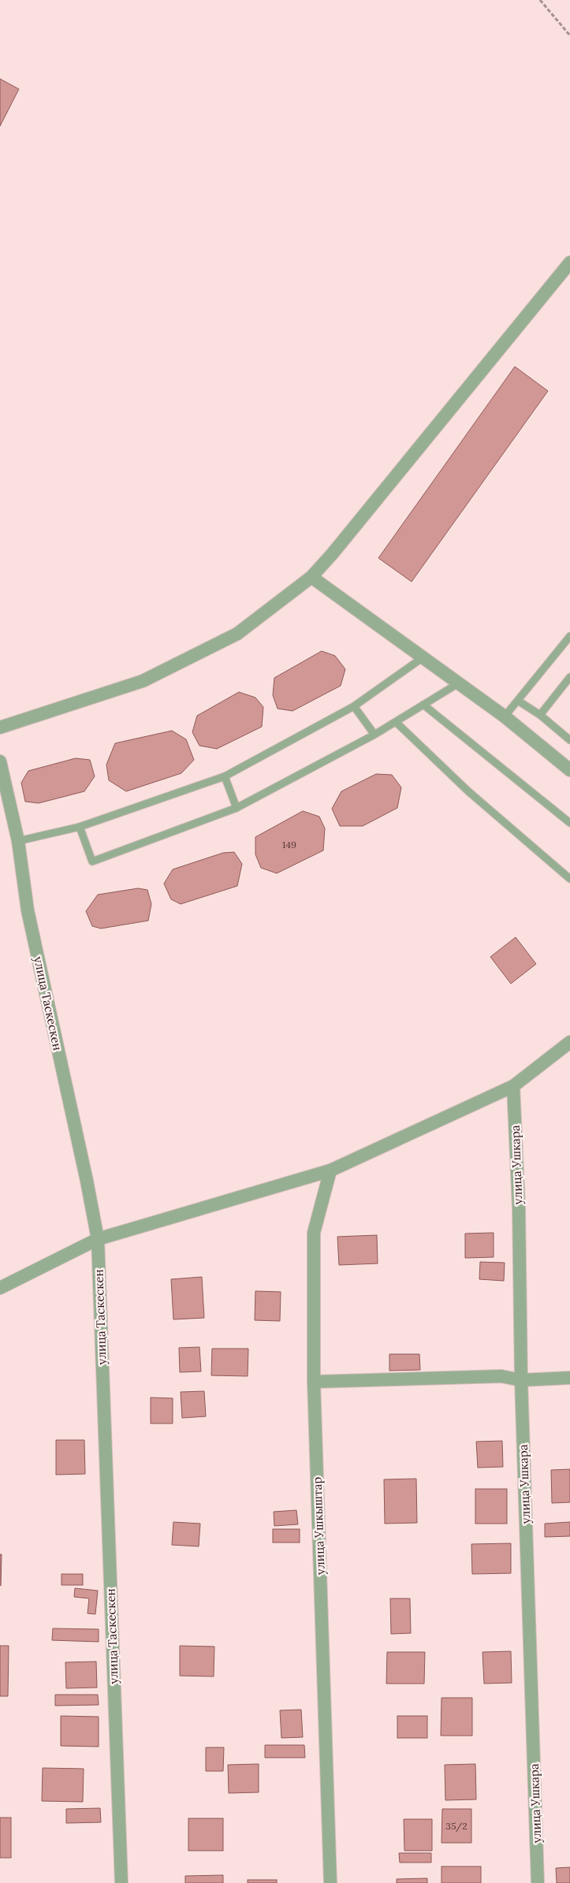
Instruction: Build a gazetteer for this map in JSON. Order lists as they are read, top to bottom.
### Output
{
  "streets": {
    "street": ["улица Таскескен", "улица Ушкара", "улица Ушкыштар"]
  },
  "house_numbers": ["149", "35/2"]
}
